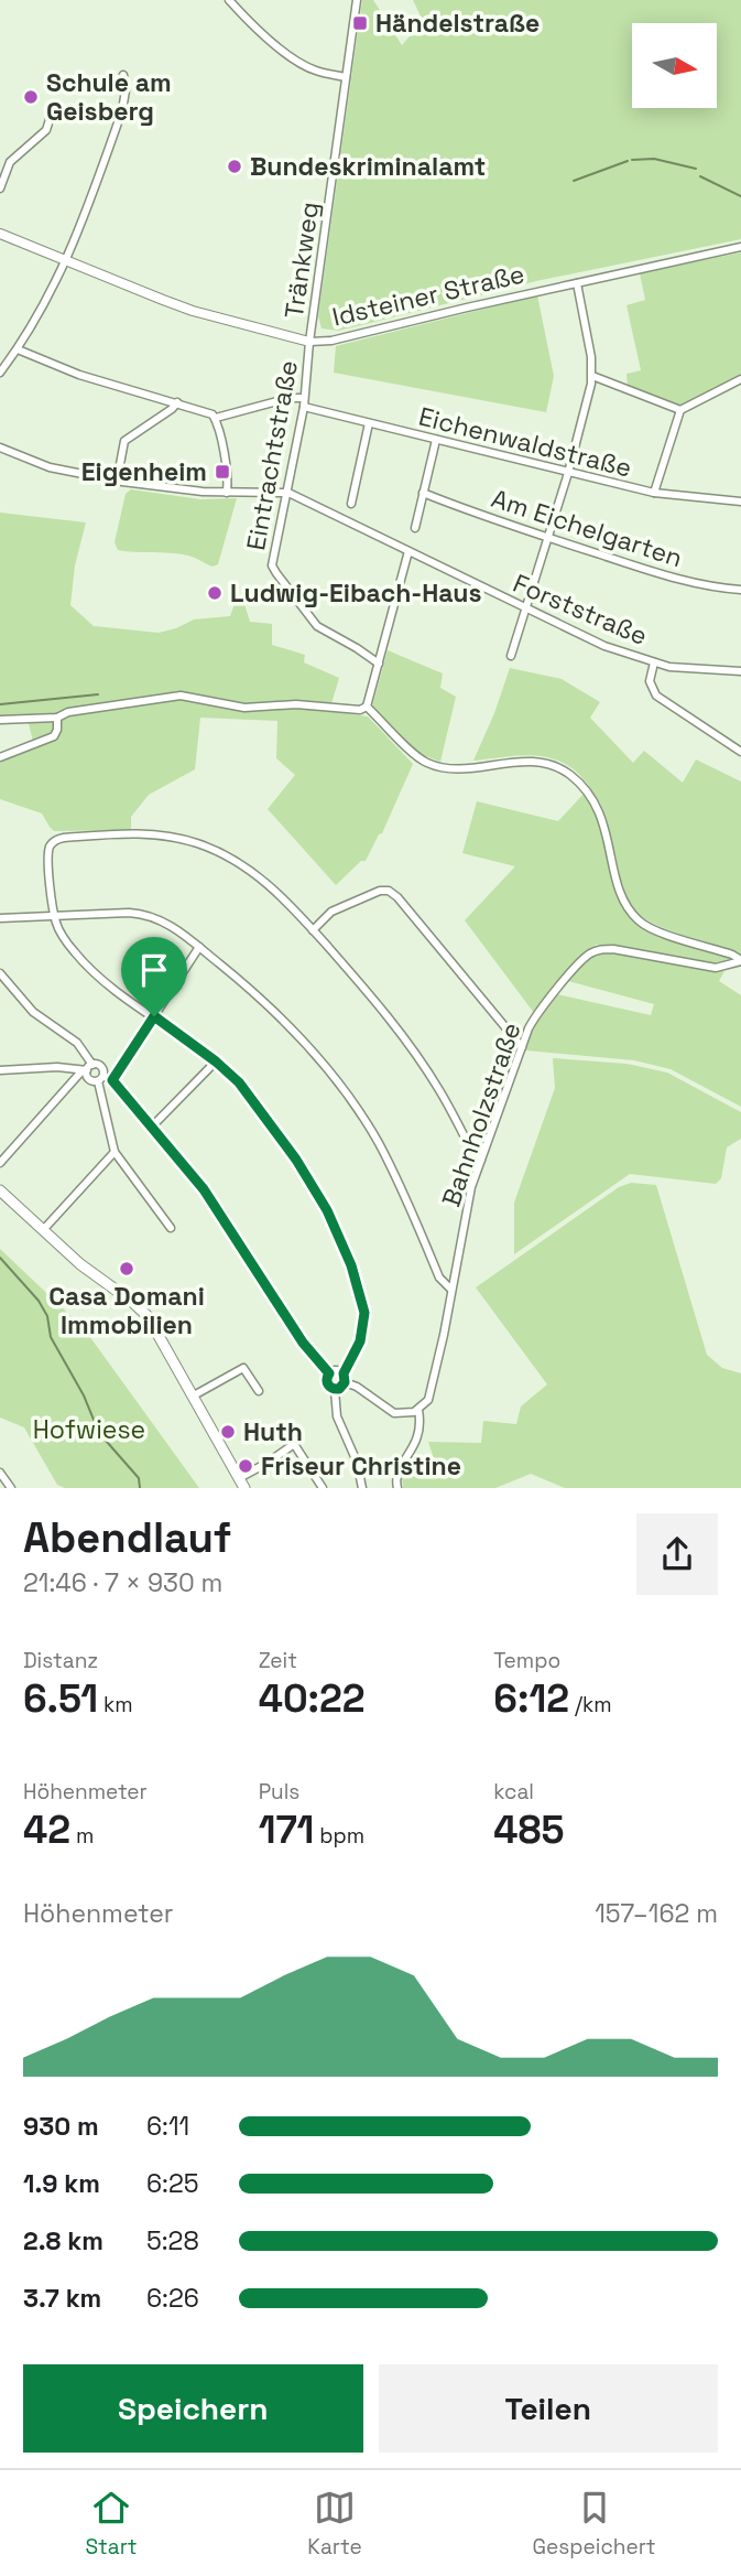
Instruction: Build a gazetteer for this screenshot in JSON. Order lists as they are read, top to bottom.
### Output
{
  "streets": {
    "street": [
      "Tränkweg",
      "Idsteiner Straße",
      "Eichenwaldstraße",
      "Eintrachtstraße",
      "Am Eichelgarten",
      "Forststraße",
      "Bahnholzstraße"
    ]
  },
  "crossings": [
    ["Tränkweg", "Idsteiner Straße"],
    ["Tränkweg", "Eintrachtstraße"],
    ["Idsteiner Straße", "Eintrachtstraße"],
    ["Eichenwaldstraße", "Eintrachtstraße"],
    ["Eintrachtstraße", "Forststraße"]
  ],
  "parks": ["Hofwiese"],
  "places": {
    "transit": ["Händelstraße", "Eigenheim"],
    "other": [
      "Schule am Geisberg",
      "Bundeskriminalamt",
      "Ludwig-Eibach-Haus",
      "Casa Domani Immobilien",
      "Huth",
      "Friseur Christine"
    ]
  },
  "north": "right",
  "page": {
    "heading": ["Abendlauf", "21:46 · 7 × 930 m"],
    "stats": [
      ["Distanz", "6.51 km"],
      ["Zeit", "40:22"],
      ["Tempo", "6:12 /km"],
      ["Höhenmeter", "42 m"],
      ["Puls", "171 bpm"],
      ["kcal", "485"]
    ],
    "chart": ["Höhenmeter", "157–162 m"],
    "list": [
      {
        "name": "930 m",
        "note": "6:11"
      },
      {
        "name": "1.9 km",
        "note": "6:25"
      },
      {
        "name": "2.8 km",
        "note": "5:28"
      },
      {
        "name": "3.7 km",
        "note": "6:26"
      }
    ],
    "buttons": ["Speichern", "Teilen"],
    "tabs": ["Start", "Karte", "Gespeichert"]
  }
}
